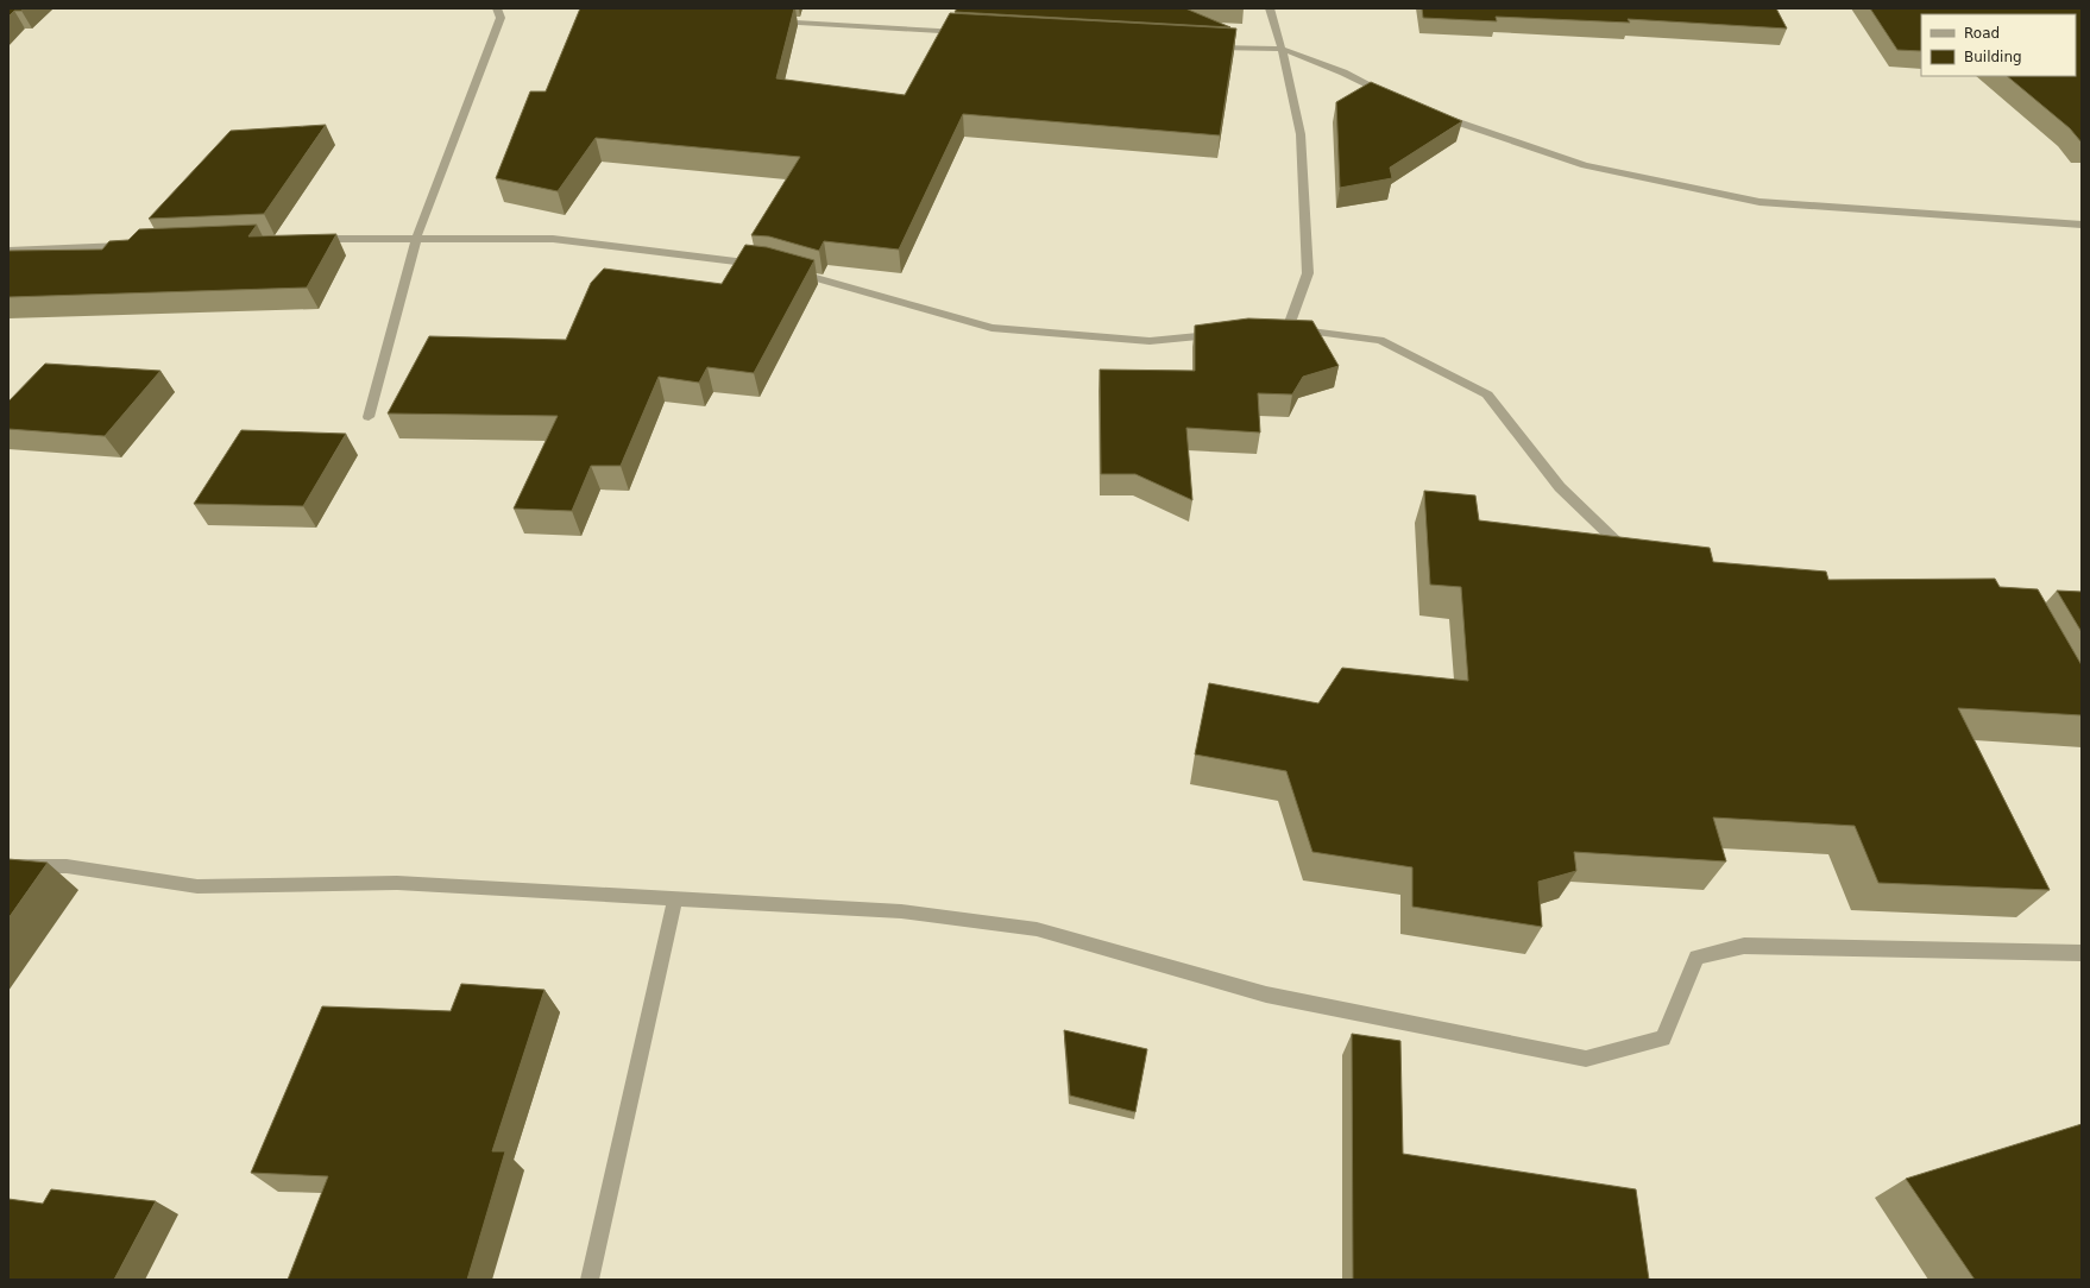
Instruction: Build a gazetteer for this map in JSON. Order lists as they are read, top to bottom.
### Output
{
  "legend": ["Road", "Building"]
}
